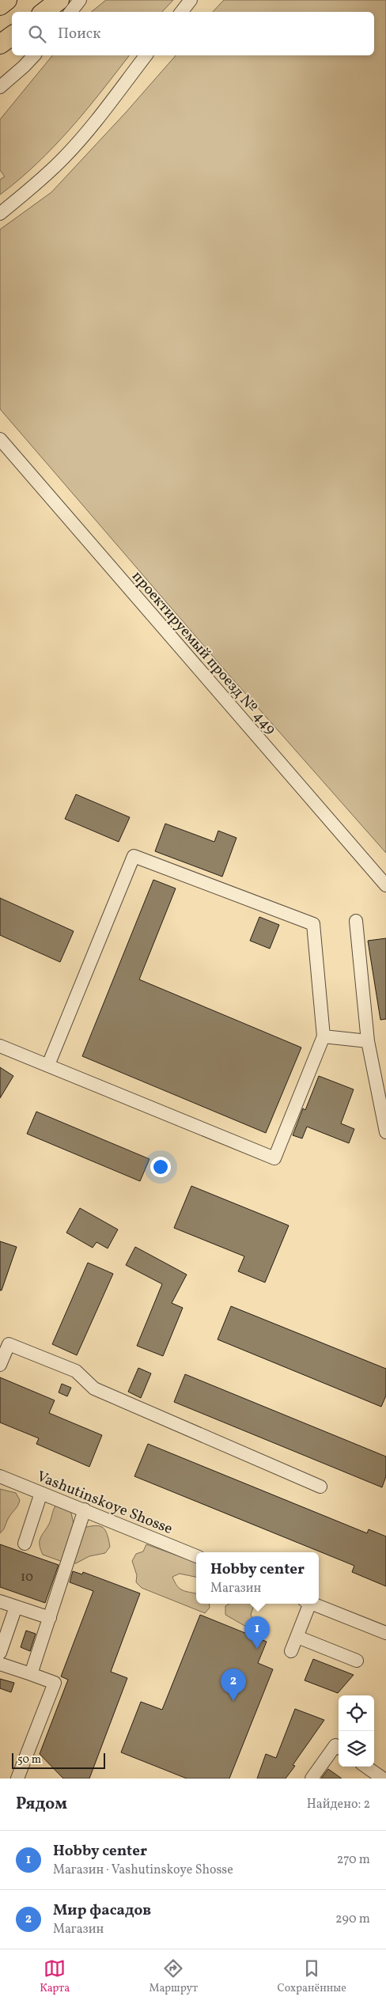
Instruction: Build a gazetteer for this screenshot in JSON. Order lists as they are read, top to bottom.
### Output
{
  "streets": {
    "street": ["проектируемый проезд № 449", "Vashutinskoye Shosse"]
  },
  "house_numbers": ["10"],
  "scale_bar": "50 m",
  "page": {
    "search": "Поиск",
    "popup": ["Hobby center", "Магазин"],
    "pins": ["1", "2"],
    "scale": "50 m",
    "heading": ["Рядом", "Найдено: 2"],
    "list": [
      {
        "mark": "1",
        "name": "Hobby center",
        "note": "Магазин · Vashutinskoye Shosse",
        "value": "270 m"
      },
      {
        "mark": "2",
        "name": "Мир фасадов",
        "note": "Магазин",
        "value": "290 m"
      }
    ],
    "nav": ["Карта", "Маршрут", "Сохранённые"]
  }
}
